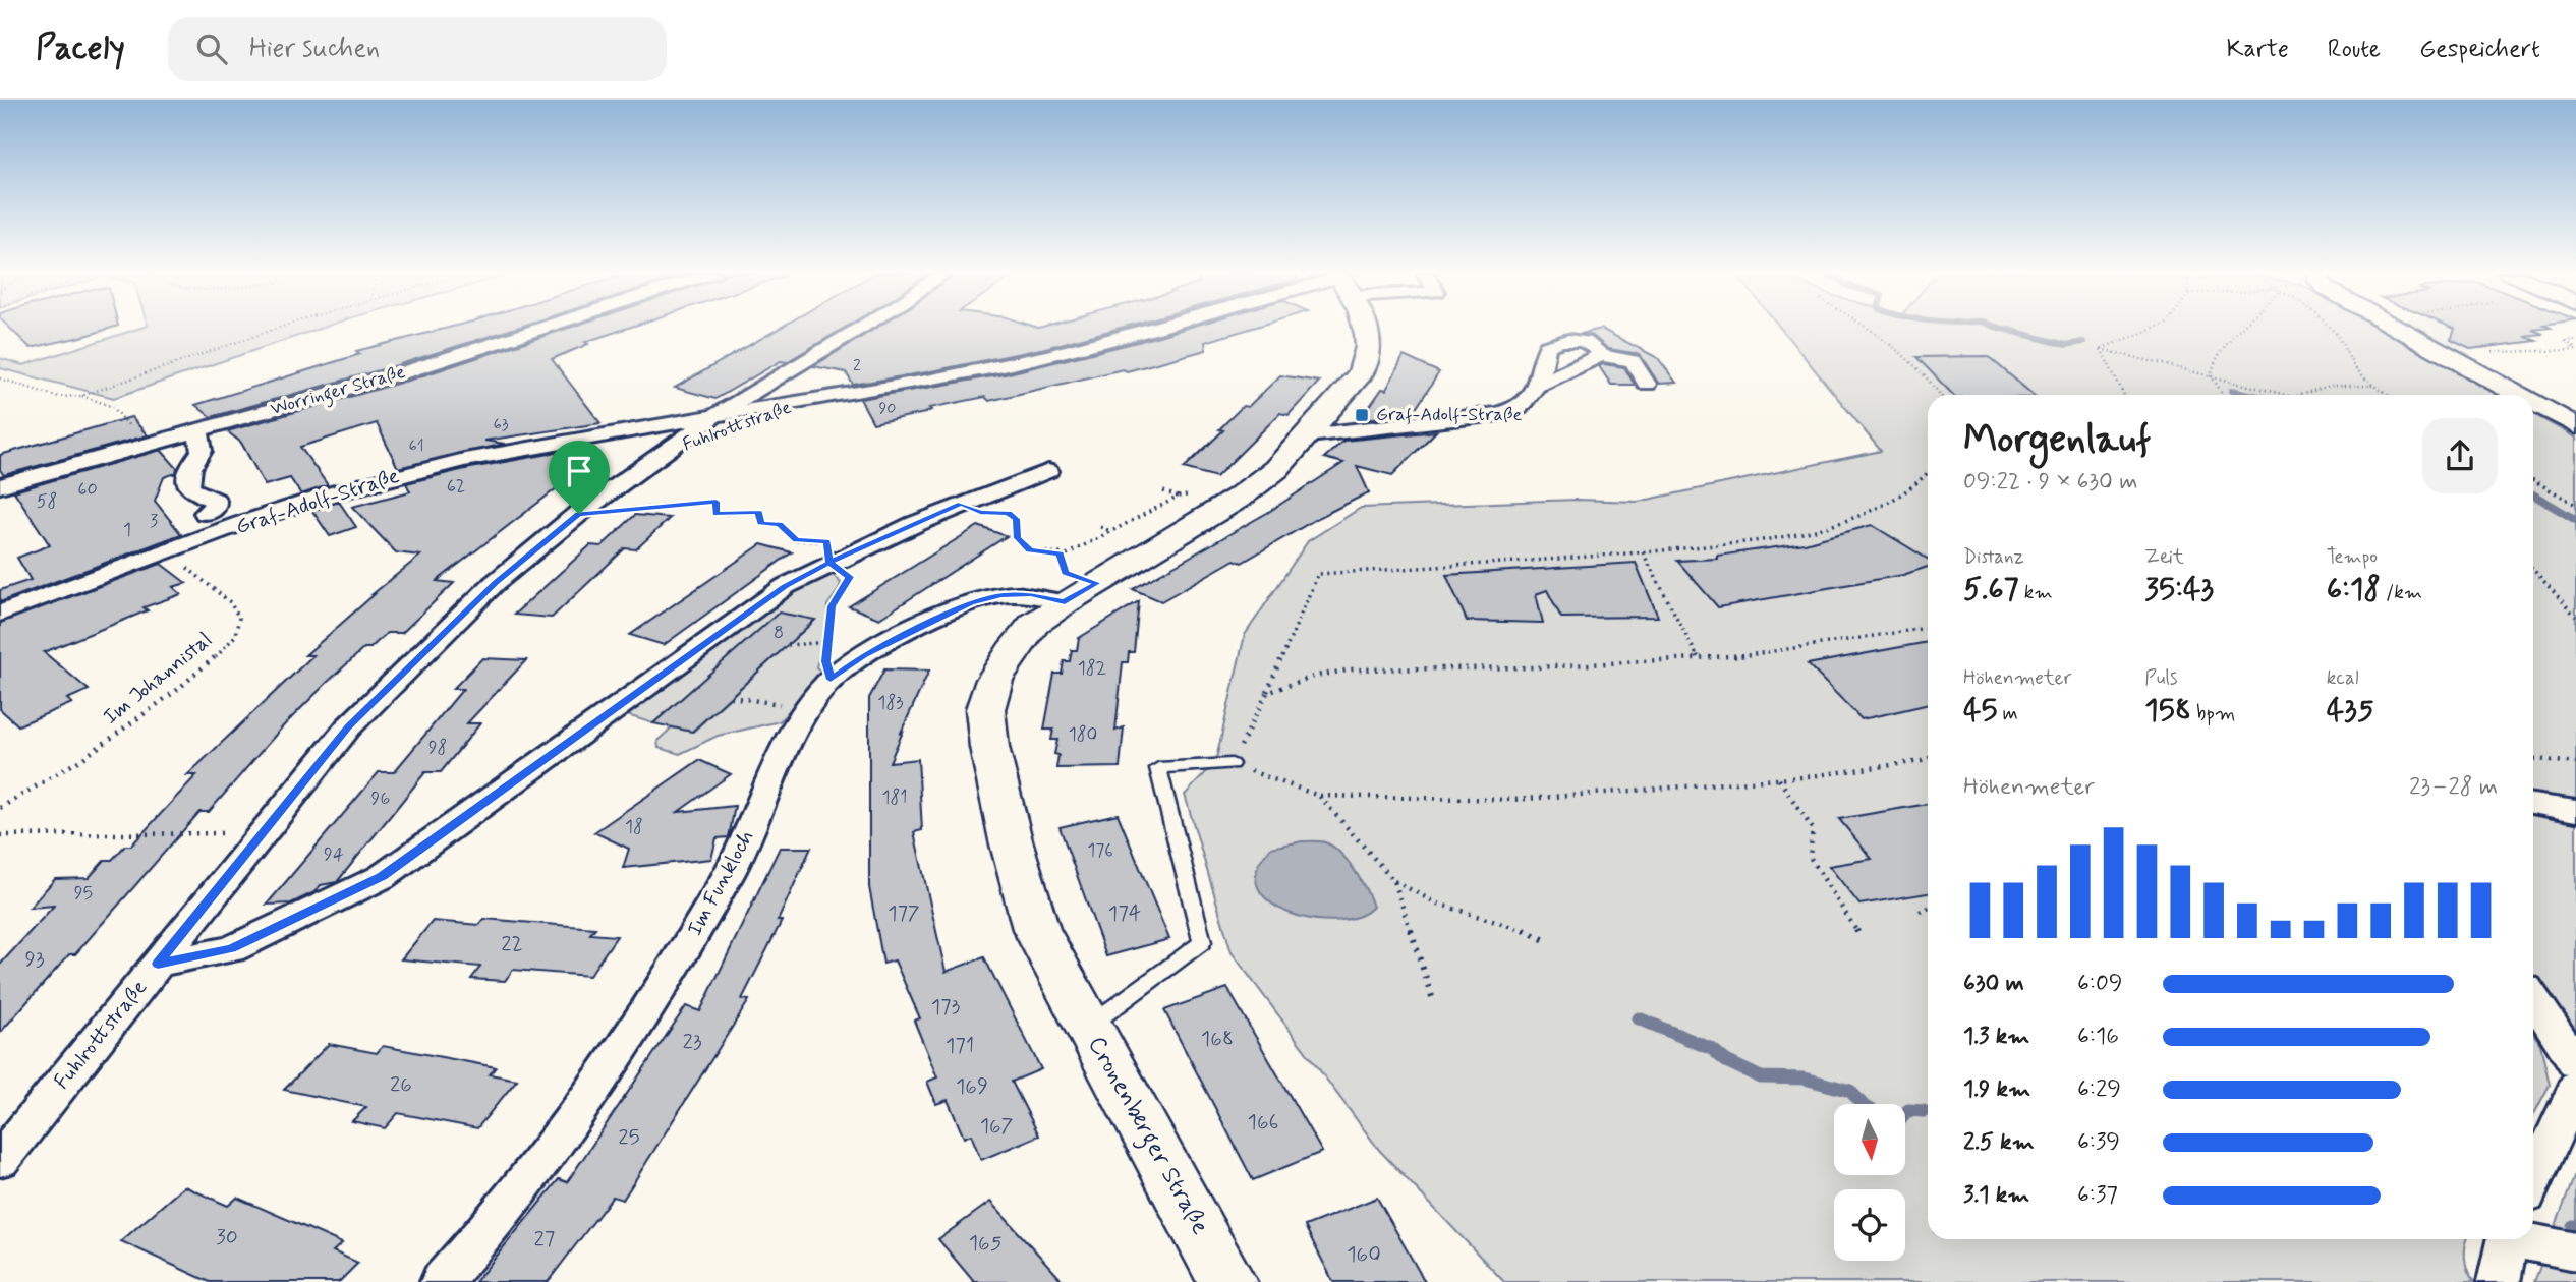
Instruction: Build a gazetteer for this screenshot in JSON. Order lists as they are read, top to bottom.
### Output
{
  "streets": {
    "main road": ["Cronenberger Straße"],
    "street": [
      "Worringer Straße",
      "Fuhlrottstraße",
      "Graf-Adolf-Straße",
      "Im Funkloch"
    ],
    "path": ["Im Johannistal"]
  },
  "crossings": [
    ["Fuhlrottstraße", "Graf-Adolf-Straße"],
    ["Graf-Adolf-Straße", "Im Johannistal"],
    ["Im Funkloch", "Cronenberger Straße"]
  ],
  "places": {
    "transit": ["Graf-Adolf-Straße"]
  },
  "house_numbers": [
    "2",
    "90",
    "63",
    "61",
    "62",
    "60",
    "58",
    "3",
    "1",
    "8",
    "182",
    "183",
    "180",
    "98",
    "181",
    "96",
    "18",
    "176",
    "94",
    "95",
    "177",
    "174",
    "22",
    "93",
    "173",
    "168",
    "23",
    "171",
    "26",
    "169",
    "166",
    "167",
    "25",
    "30",
    "27",
    "165",
    "160"
  ],
  "north": "bottom",
  "page": {
    "header": "Pacely",
    "search": "Hier suchen",
    "nav": ["Karte", "Route", "Gespeichert"],
    "heading": ["Morgenlauf", "09:22 · 9 × 630 m"],
    "stats": [
      ["Distanz", "5.67 km"],
      ["Zeit", "35:43"],
      ["Tempo", "6:18 /km"],
      ["Höhenmeter", "45 m"],
      ["Puls", "158 bpm"],
      ["kcal", "435"]
    ],
    "chart": ["Höhenmeter", "23–28 m"],
    "list": [
      {
        "name": "630 m",
        "note": "6:09"
      },
      {
        "name": "1.3 km",
        "note": "6:16"
      },
      {
        "name": "1.9 km",
        "note": "6:29"
      },
      {
        "name": "2.5 km",
        "note": "6:39"
      },
      {
        "name": "3.1 km",
        "note": "6:37"
      }
    ]
  }
}
